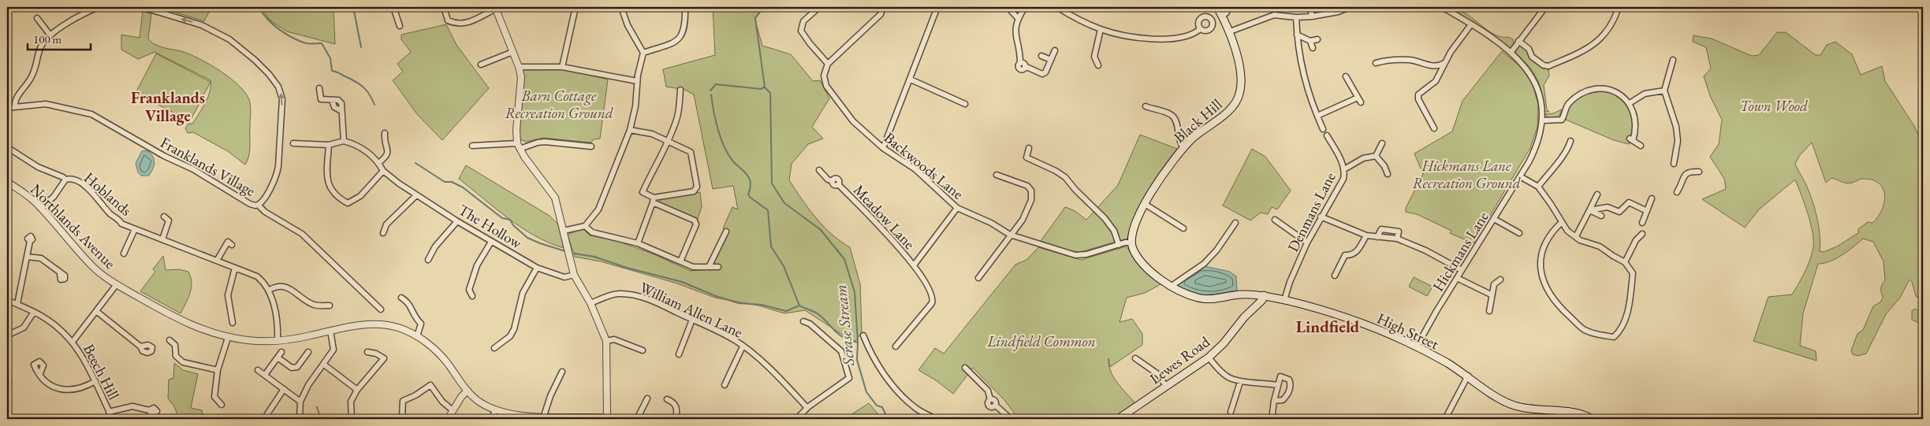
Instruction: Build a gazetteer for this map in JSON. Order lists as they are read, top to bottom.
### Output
{
  "streets": {
    "main road": ["Black Hill", "High Street", "Lewes Road"],
    "street": [
      "Backwoods Lane",
      "Franklands Village",
      "Hoblands",
      "Denmans Lane",
      "Meadow Lane",
      "Northlands Avenue",
      "The Hollow",
      "Hickmans Lane",
      "William Allen Lane",
      "Beech Hill"
    ]
  },
  "crossings": [
    ["Black Hill", "Backwoods Lane"],
    ["Black Hill", "High Street"],
    ["Backwoods Lane", "Meadow Lane"],
    ["Backwoods Lane", "High Street"],
    ["Hoblands", "Northlands Avenue"],
    ["Denmans Lane", "High Street"],
    ["Hickmans Lane", "High Street"],
    ["High Street", "Lewes Road"]
  ],
  "districts": ["Franklands Village", "Lindfield"],
  "water": ["Scrase Stream"],
  "parks": [
    "Barn Cottage Recreation Ground",
    "Town Wood",
    "Hickmans Lane Recreation Ground",
    "Lindfield Common"
  ],
  "scale_bar": "100 m"
}
